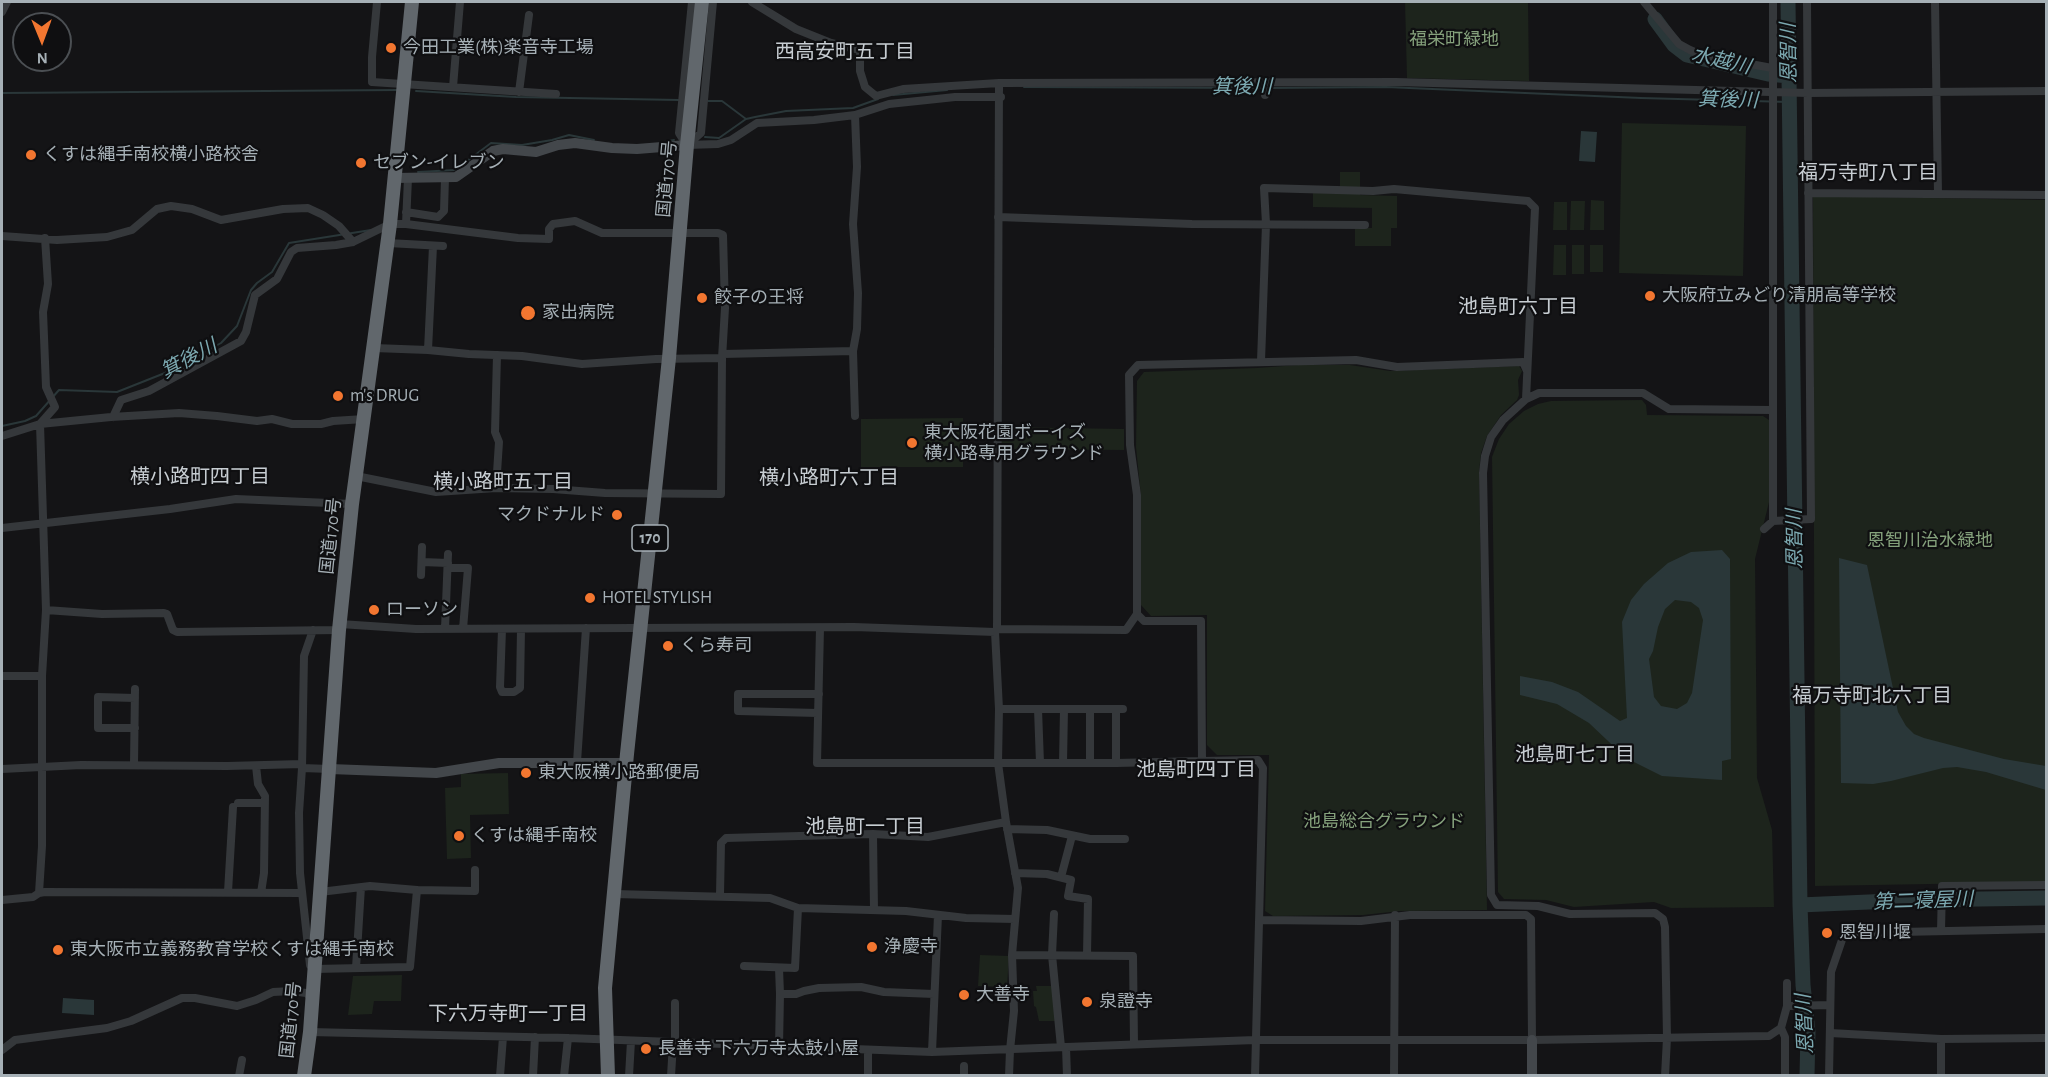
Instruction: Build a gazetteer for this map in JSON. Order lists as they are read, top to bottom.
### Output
{
  "streets": {
    "highway": ["国道170号", "170"]
  },
  "districts": [
    "西高安町五丁目",
    "福万寺町八丁目",
    "池島町六丁目",
    "横小路町四丁目",
    "横小路町六丁目",
    "横小路町五丁目",
    "福万寺町北六丁目",
    "池島町七丁目",
    "池島町四丁目",
    "池島町一丁目",
    "下六万寺町一丁目"
  ],
  "water": [
    "恩智川",
    "水越川",
    "箕後川",
    "第二寝屋川"
  ],
  "parks": ["福栄町緑地", "恩智川治水緑地", "池島総合グラウンド"],
  "places": [
    "今田工業(株)楽音寺工場",
    "くすは縄手南校横小路校舎",
    "セブン-イレブン",
    "大阪府立みどり清朋高等学校",
    "餃子の王将",
    "家出病院",
    "m's DRUG",
    "東大阪花園ボーイズ 横小路専用グラウンド",
    "マクドナルド",
    "HOTEL STYLISH",
    "ローソン",
    "くら寿司",
    "東大阪横小路郵便局",
    "くすは縄手南校",
    "恩智川堰",
    "浄慶寺",
    "東大阪市立義務教育学校くすは縄手南校",
    "大善寺",
    "泉證寺",
    "長善寺 下六万寺太鼓小屋"
  ],
  "north": "bottom"
}
